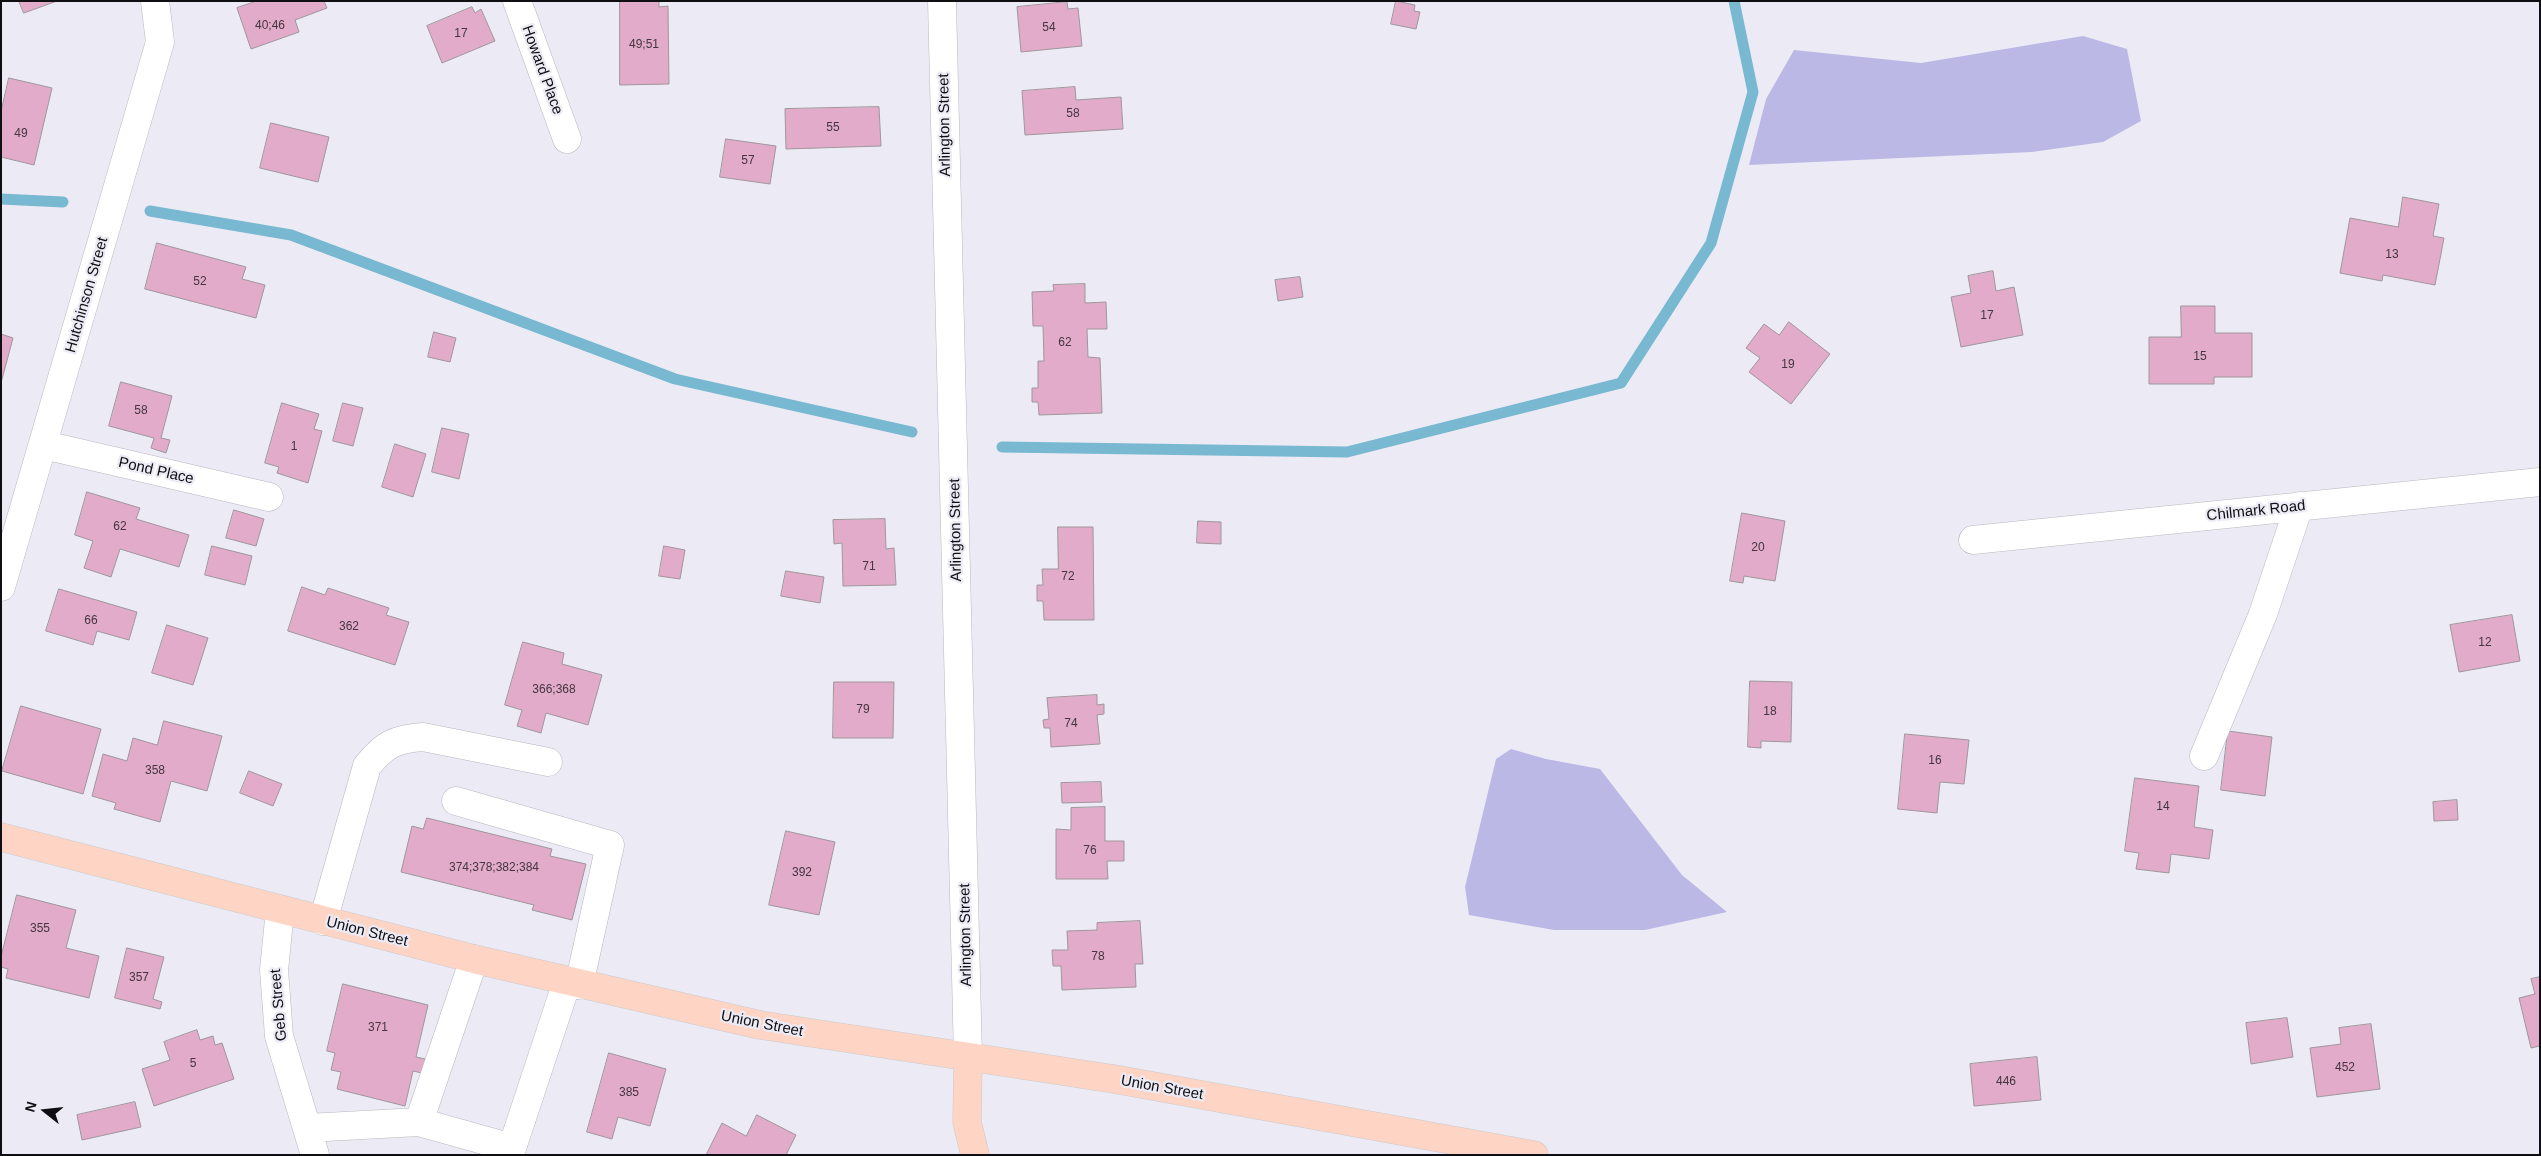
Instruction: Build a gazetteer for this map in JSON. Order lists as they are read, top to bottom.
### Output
{
  "streets": {
    "main road": ["Union Street"],
    "street": [
      "Howard Place",
      "Arlington Street",
      "Hutchinson Street",
      "Pond Place",
      "Chilmark Road",
      "Geb Street"
    ]
  },
  "crossings": [
    ["Arlington Street", "Union Street"],
    ["Hutchinson Street", "Pond Place"],
    ["Union Street", "Geb Street"]
  ],
  "house_numbers": [
    "40;46",
    "54",
    "17",
    "49;51",
    "58",
    "55",
    "49",
    "57",
    "13",
    "52",
    "17",
    "62",
    "15",
    "19",
    "58",
    "1",
    "62",
    "20",
    "71",
    "72",
    "66",
    "362",
    "12",
    "366;368",
    "79",
    "18",
    "74",
    "16",
    "358",
    "14",
    "76",
    "374;378;382;384",
    "392",
    "355",
    "78",
    "357",
    "371",
    "5",
    "452",
    "446",
    "385"
  ],
  "north": "left"
}
